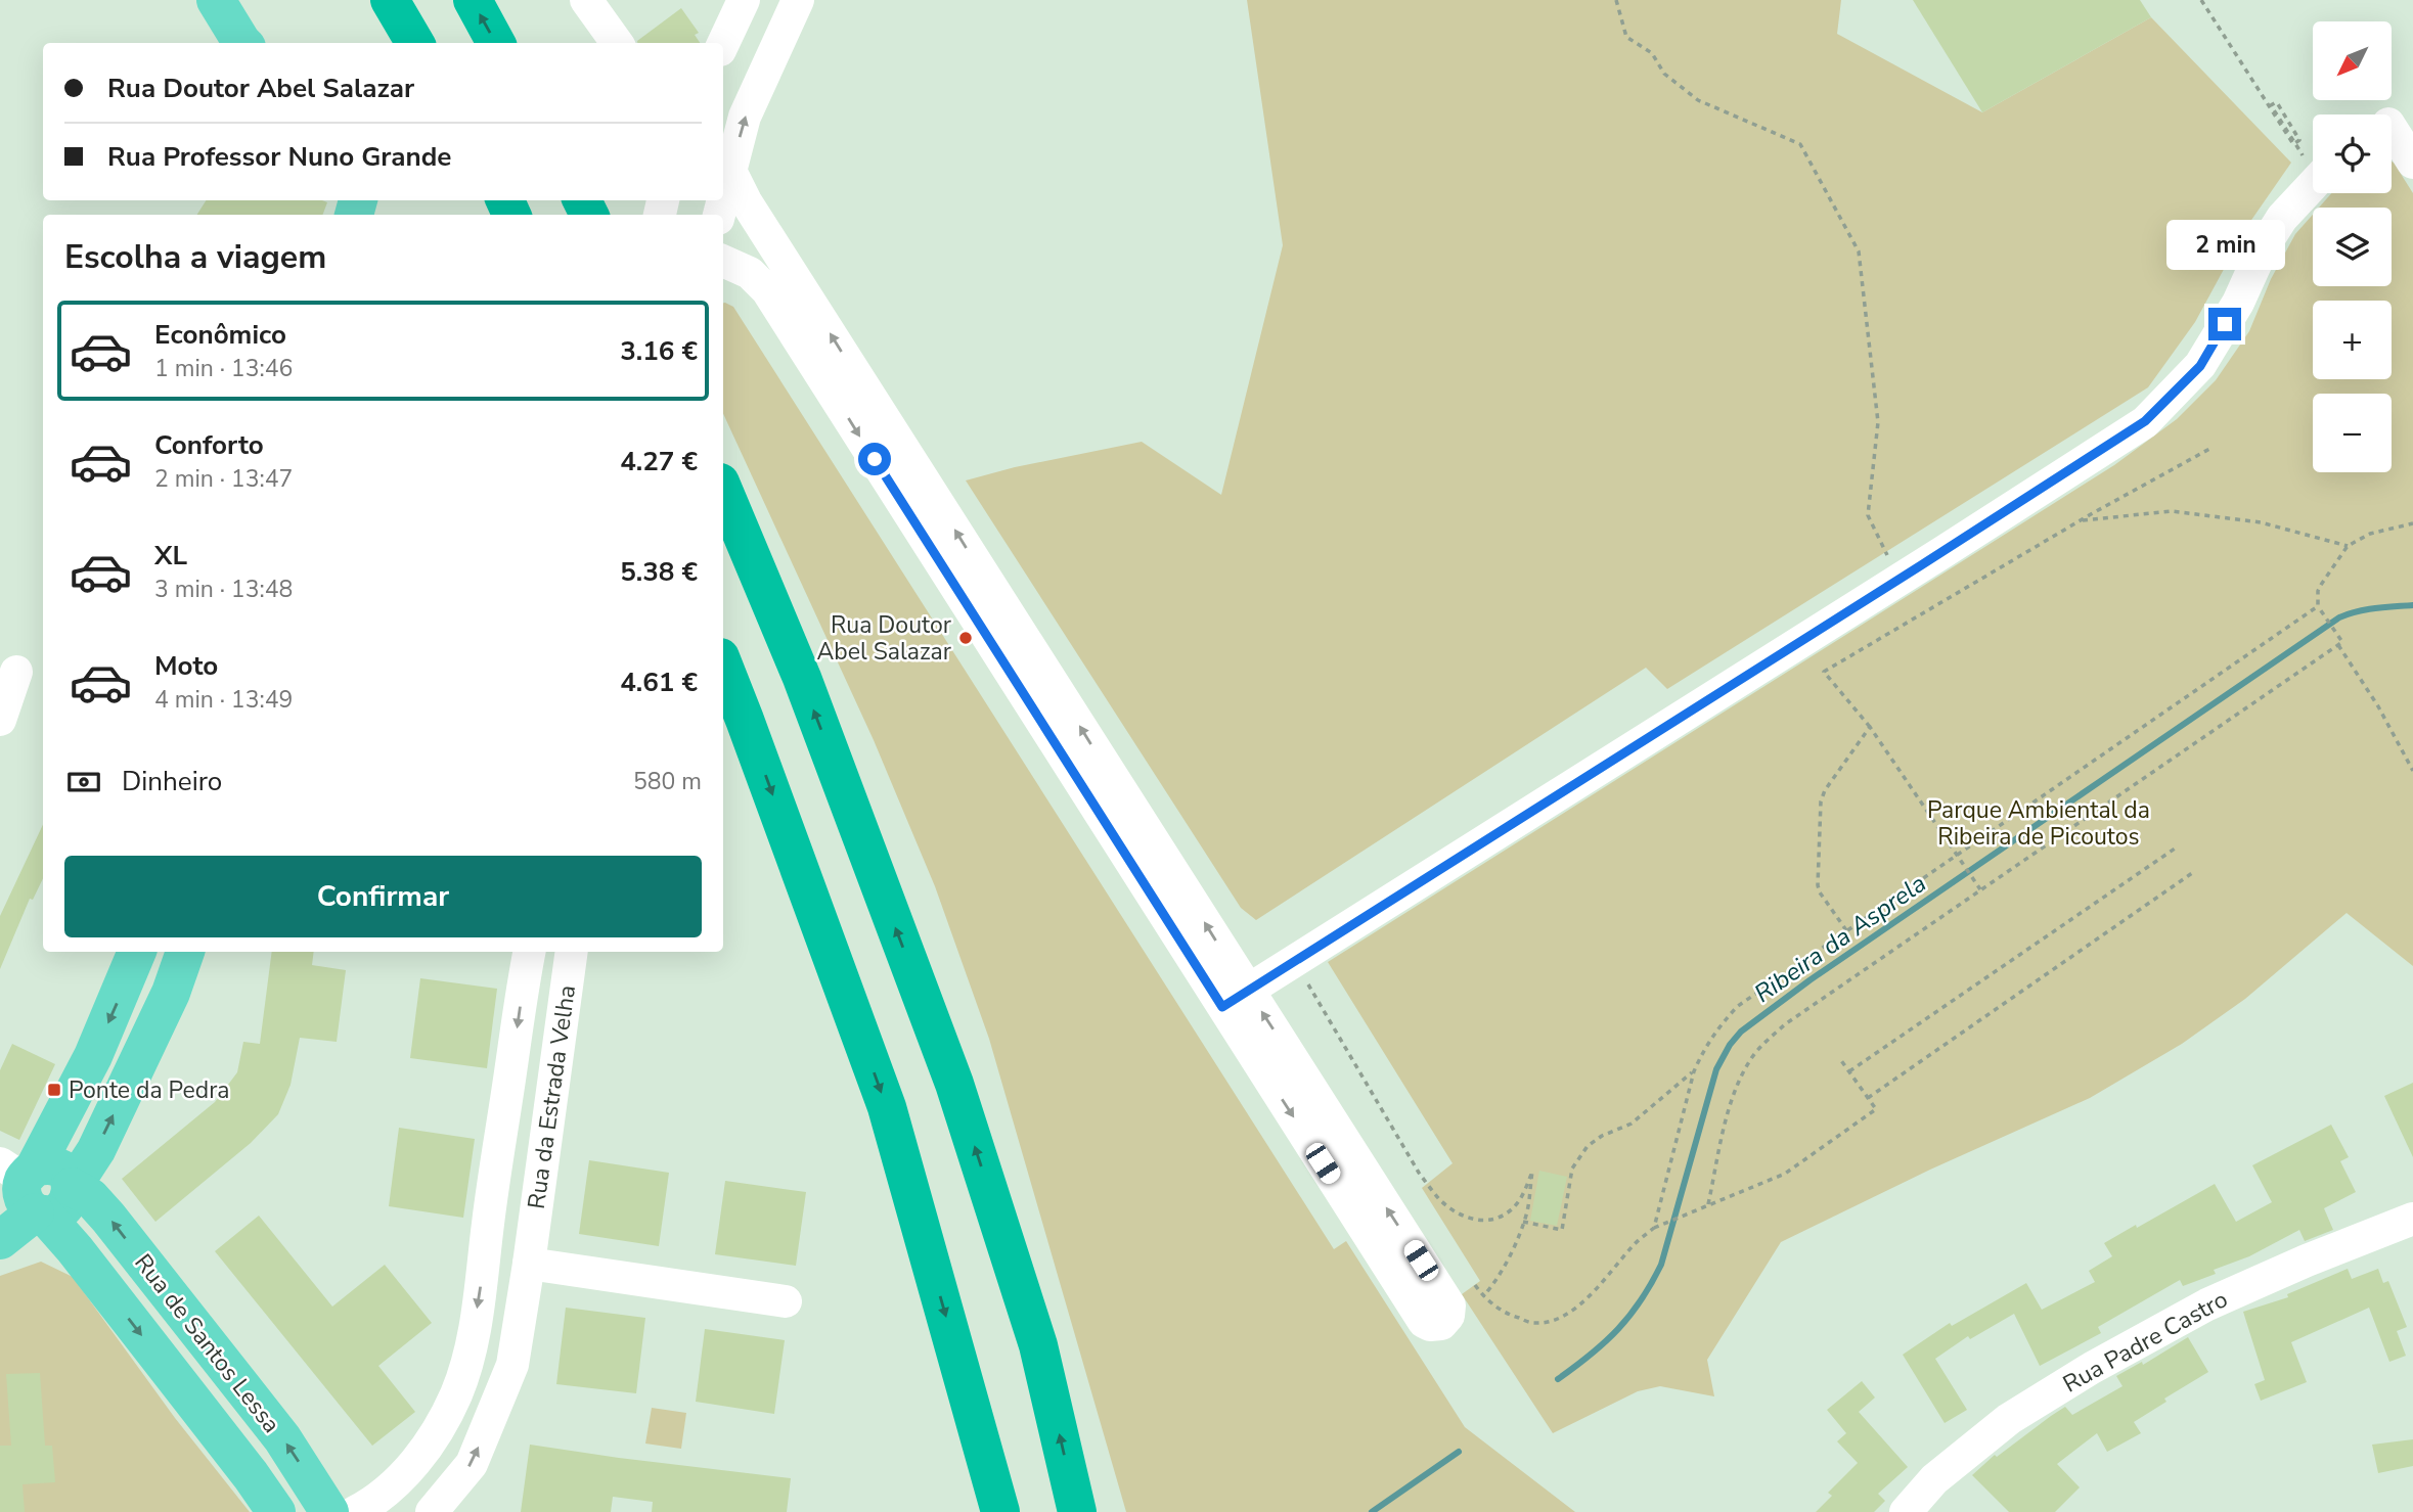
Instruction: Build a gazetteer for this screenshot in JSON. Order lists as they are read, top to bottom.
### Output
{
  "streets": {
    "main road": ["Rua de Santos Lessa"],
    "street": ["Rua da Estrada Velha", "Rua Padre Castro"]
  },
  "water": ["Ribeira da Asprela"],
  "parks": ["Parque Ambiental da Ribeira de Picoutos"],
  "places": {
    "other": ["Rua Doutor Abel Salazar"],
    "transit": ["Ponte da Pedra"]
  },
  "north": "bottom left",
  "page": {
    "map_buttons": ["+", "−"],
    "banner": ["Rua Doutor Abel Salazar", "Rua Professor Nuno Grande"],
    "heading": "Escolha a viagem",
    "bubble": "2 min",
    "list": [
      {
        "name": "Econômico",
        "note": "1 min · 13:46",
        "value": "3.16 €"
      },
      {
        "name": "Conforto",
        "note": "2 min · 13:47",
        "value": "4.27 €"
      },
      {
        "name": "XL",
        "note": "3 min · 13:48",
        "value": "5.38 €"
      },
      {
        "name": "Moto",
        "note": "4 min · 13:49",
        "value": "4.61 €"
      }
    ],
    "pay": ["Dinheiro", "580 m"],
    "buttons": "Confirmar"
  }
}
